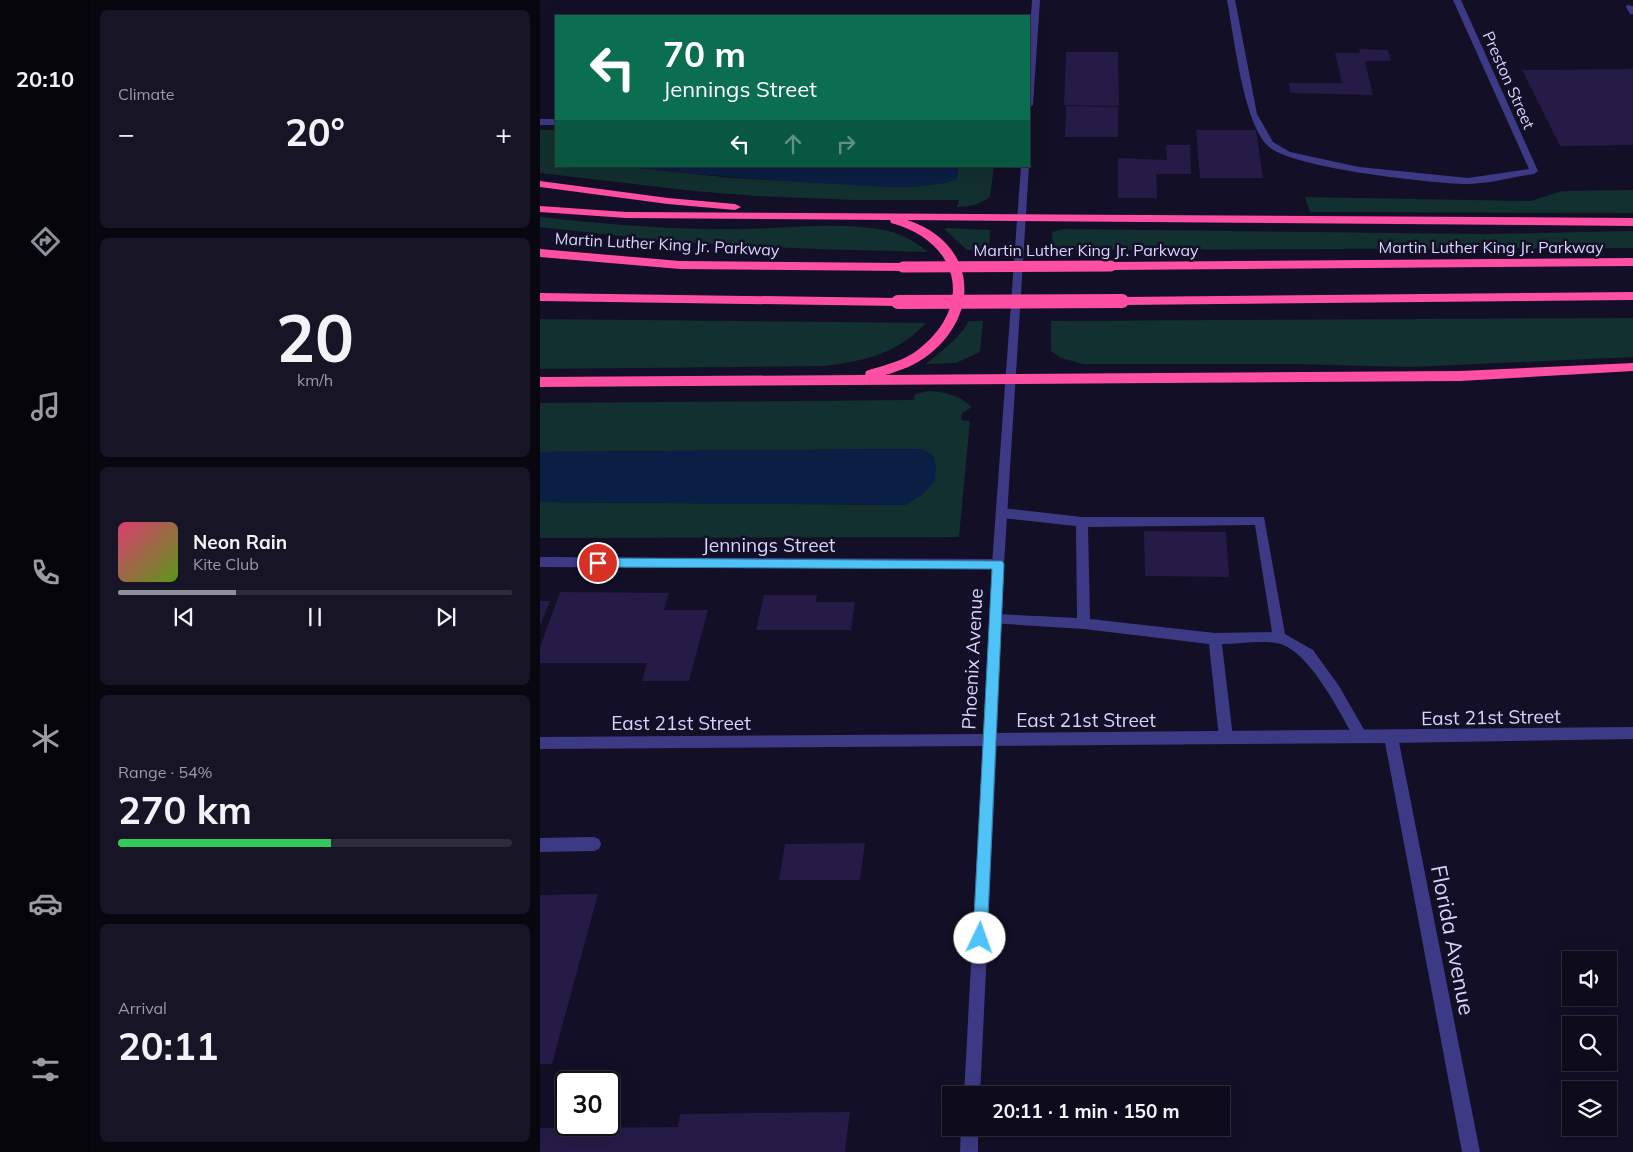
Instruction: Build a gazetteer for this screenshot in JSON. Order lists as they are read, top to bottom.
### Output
{
  "streets": {
    "highway": ["Martin Luther King Jr. Parkway"],
    "street": [
      "Preston Street",
      "Jennings Street",
      "Phoenix Avenue",
      "East 21st Street",
      "Florida Avenue"
    ]
  },
  "crossings": [
    ["Jennings Street", "Phoenix Avenue"],
    ["Phoenix Avenue", "East 21st Street"],
    ["East 21st Street", "Florida Avenue"]
  ],
  "page": {
    "tabs": "20:10",
    "tile": [
      "Climate",
      ["20", "km/h"],
      ["Range · 54%", "270 km"],
      ["Arrival", "20:11"]
    ],
    "turn": ["70 m", "Jennings Street"],
    "heat": ["−", "20°", "+"],
    "song": ["Neon Rain", "Kite Club"],
    "limit": "30",
    "trip": "20:11 · 1 min · 150 m"
  }
}
